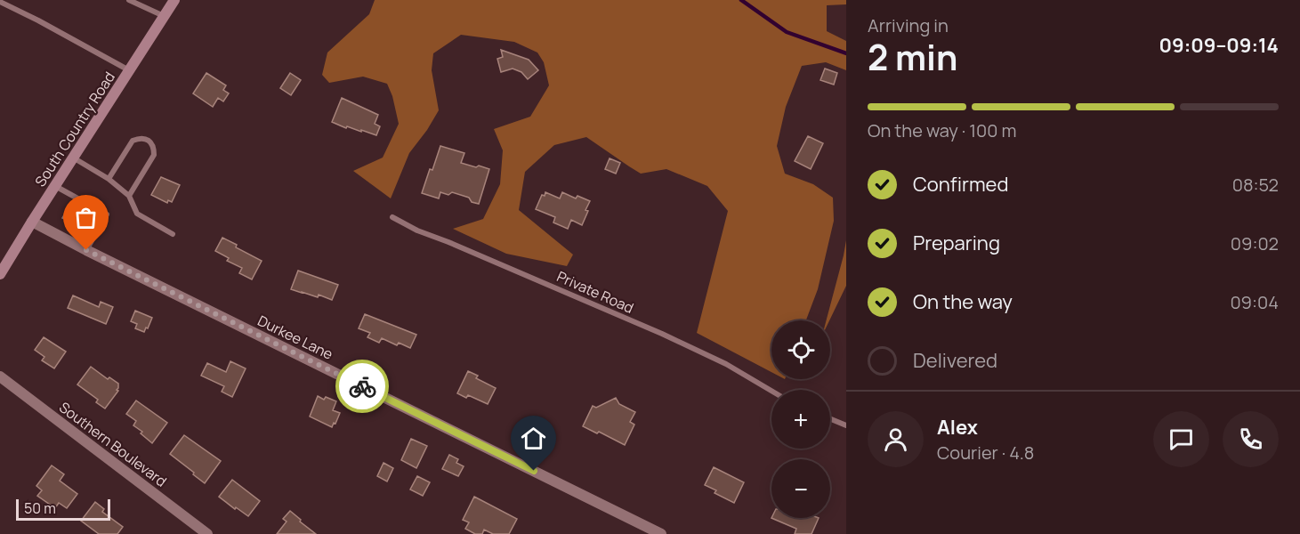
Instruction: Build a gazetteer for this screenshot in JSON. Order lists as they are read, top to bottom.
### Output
{
  "streets": {
    "main road": ["South Country Road"],
    "street": ["Durkee Lane", "Southern Boulevard"],
    "lane": ["Private Road"]
  },
  "crossings": [
    ["South Country Road", "Durkee Lane"]
  ],
  "scale_bar": "50 m",
  "page": {
    "heading": ["2 min", "Arriving in", "09:09–09:14"],
    "panel": ["Alex", "Courier · 4.8"],
    "bar": "On the way · 100 m",
    "list": [
      ["Confirmed", "08:52"],
      ["Preparing", "09:02"],
      ["On the way", "09:04"],
      "Delivered"
    ],
    "map_buttons": ["+", "−"],
    "scale": "50 m"
  }
}
